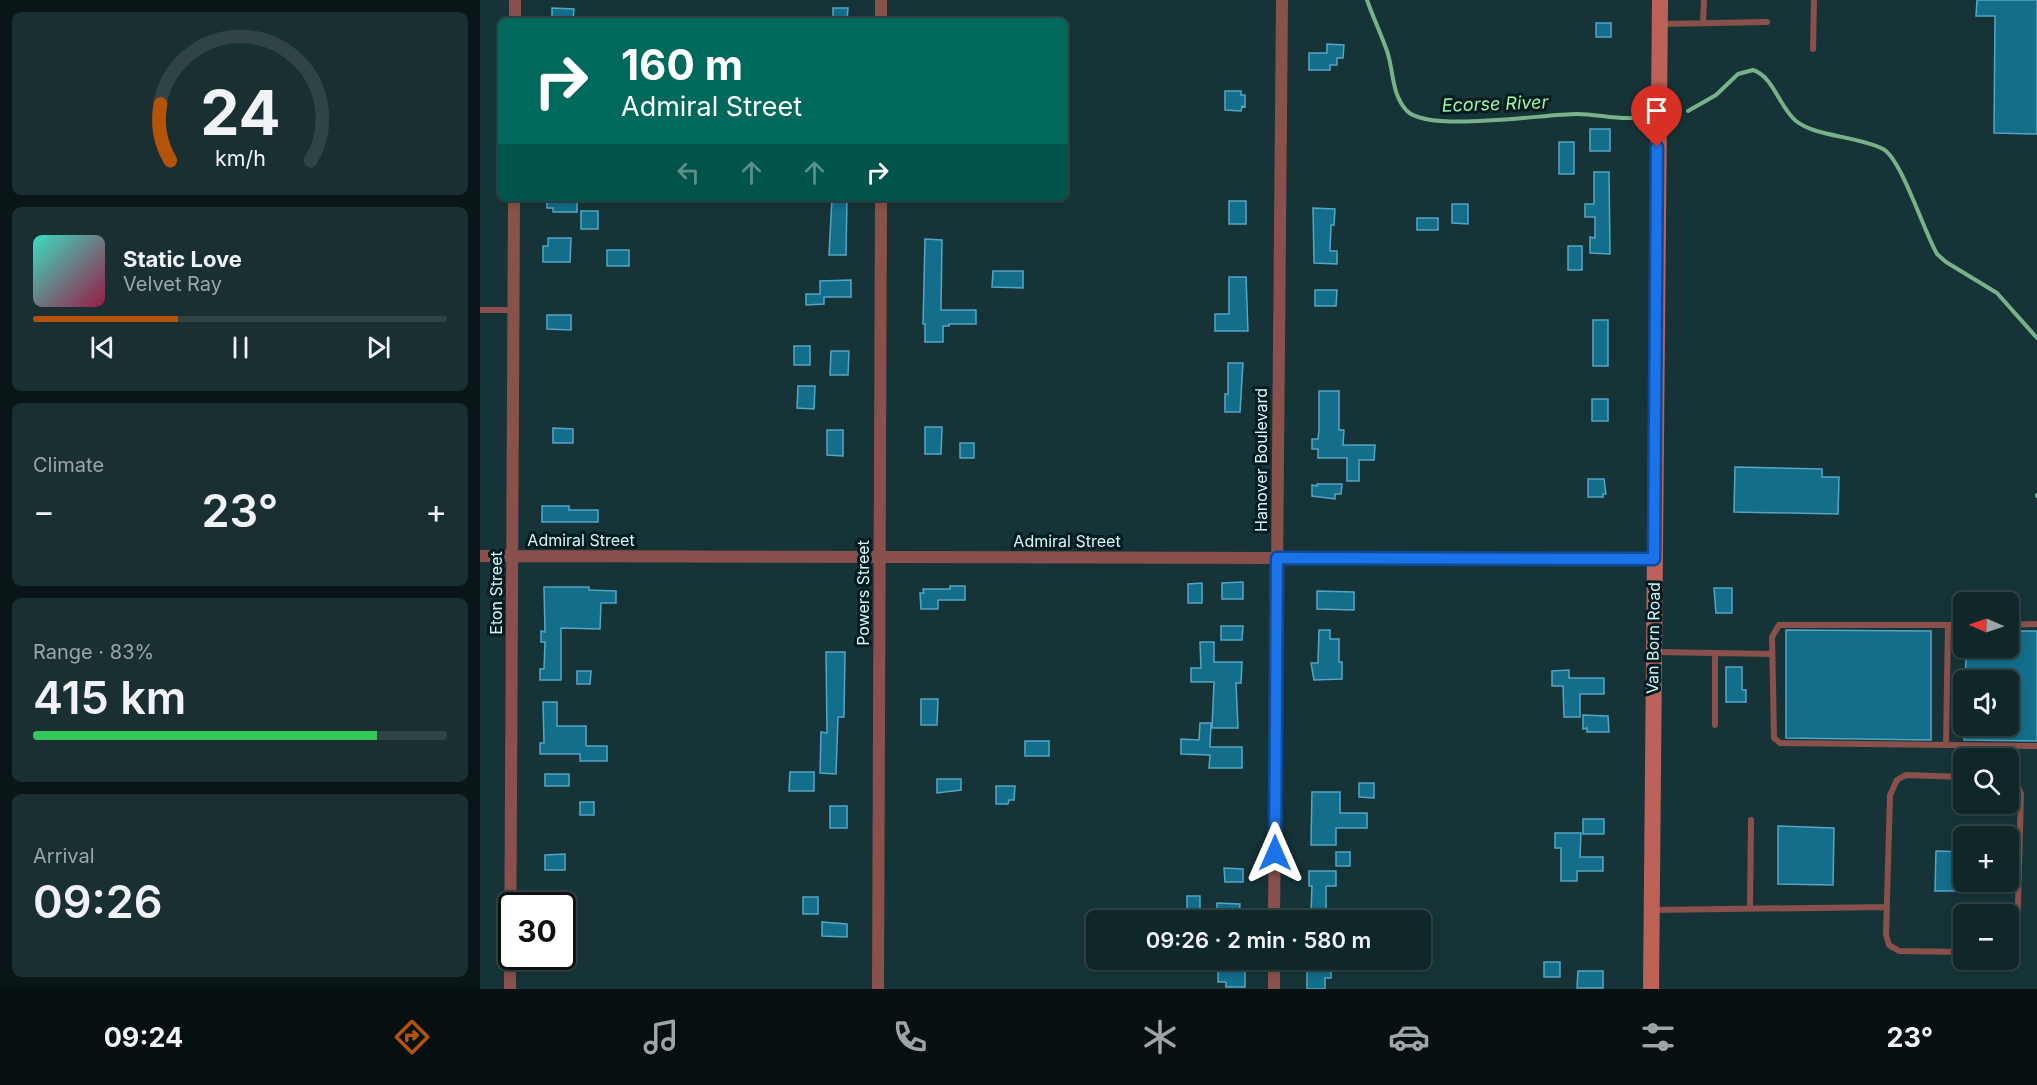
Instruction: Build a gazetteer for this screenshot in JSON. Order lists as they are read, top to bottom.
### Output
{
  "streets": {
    "main road": ["Van Born Road"],
    "street": [
      "Hanover Boulevard",
      "Admiral Street",
      "Eton Street",
      "Powers Street"
    ]
  },
  "crossings": [
    ["Hanover Boulevard", "Admiral Street"],
    ["Admiral Street", "Eton Street"],
    ["Admiral Street", "Powers Street"],
    ["Admiral Street", "Van Born Road"]
  ],
  "water": ["Ecorse River"],
  "north": "left",
  "page": {
    "turn": ["160 m", "Admiral Street"],
    "song": ["Static Love", "Velvet Ray"],
    "tile": [
      "Climate",
      ["Range · 83%", "415 km"],
      ["Arrival", "09:26"]
    ],
    "heat": ["−", "23°", "+"],
    "map_buttons": ["+", "−"],
    "limit": "30",
    "trip": "09:26 · 2 min · 580 m",
    "tabs": ["09:24", "23°"],
    "gauge": ["24", "km/h"]
  }
}
